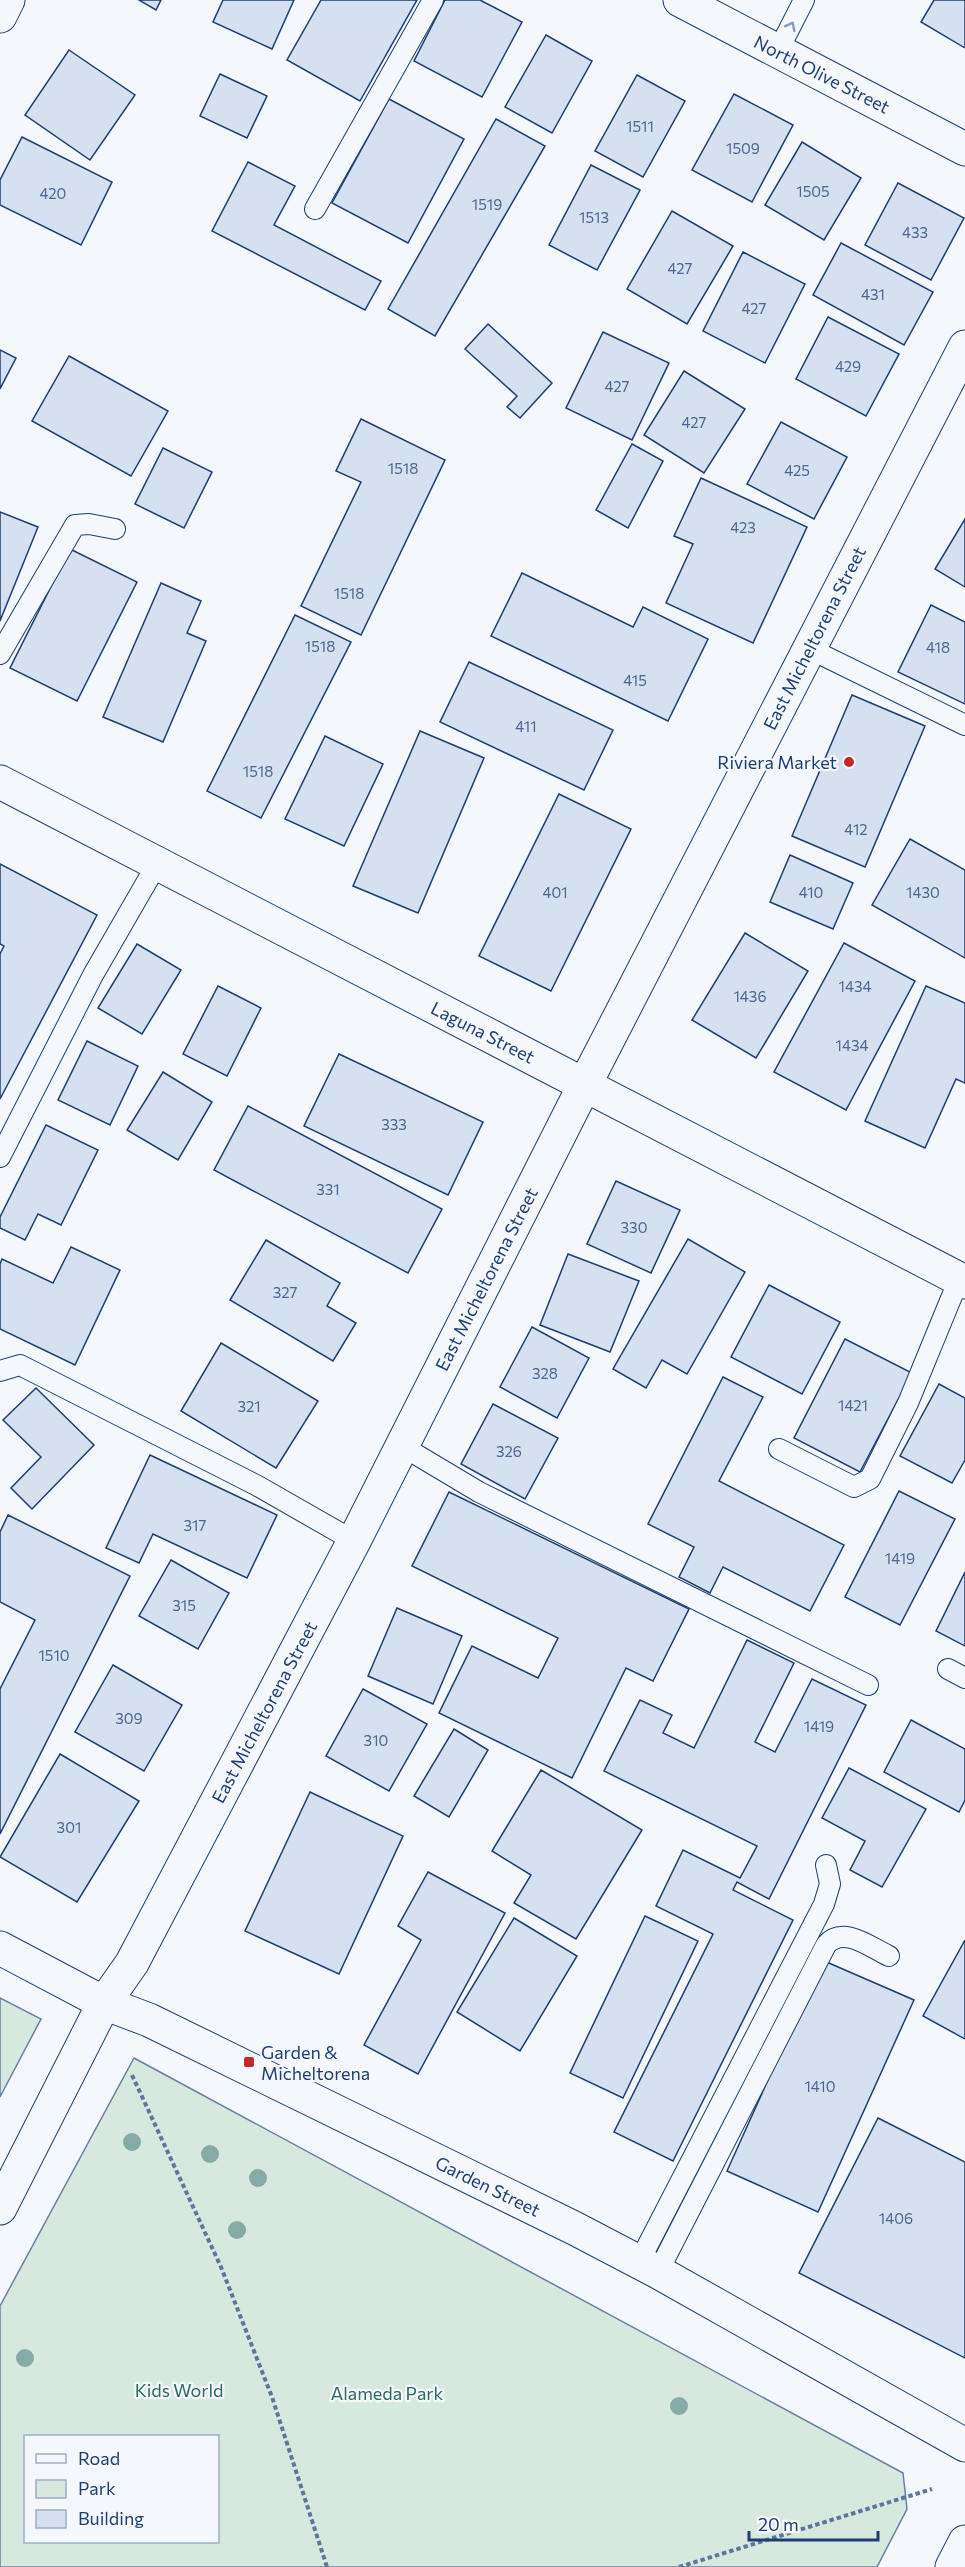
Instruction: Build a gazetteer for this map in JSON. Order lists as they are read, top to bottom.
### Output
{
  "streets": {
    "street": [
      "North Olive Street",
      "East Micheltorena Street",
      "Laguna Street",
      "Garden Street"
    ]
  },
  "crossings": [
    ["East Micheltorena Street", "Laguna Street"],
    ["East Micheltorena Street", "Garden Street"]
  ],
  "parks": ["Kids World", "Alameda Park"],
  "places": {
    "other": ["Riviera Market"],
    "transit": ["Garden & Micheltorena"]
  },
  "house_numbers": [
    "1511",
    "1509",
    "1505",
    "420",
    "1519",
    "1513",
    "433",
    "427",
    "431",
    "427",
    "429",
    "427",
    "427",
    "1518",
    "425",
    "423",
    "1518",
    "1518",
    "418",
    "415",
    "411",
    "1518",
    "412",
    "401",
    "410",
    "1430",
    "1434",
    "1436",
    "1434",
    "333",
    "331",
    "330",
    "327",
    "328",
    "1421",
    "321",
    "326",
    "317",
    "1419",
    "315",
    "1510",
    "309",
    "1419",
    "310",
    "301",
    "1410",
    "1406"
  ],
  "legend": ["Road", "Park", "Building"],
  "scale_bar": "20 m"
}
